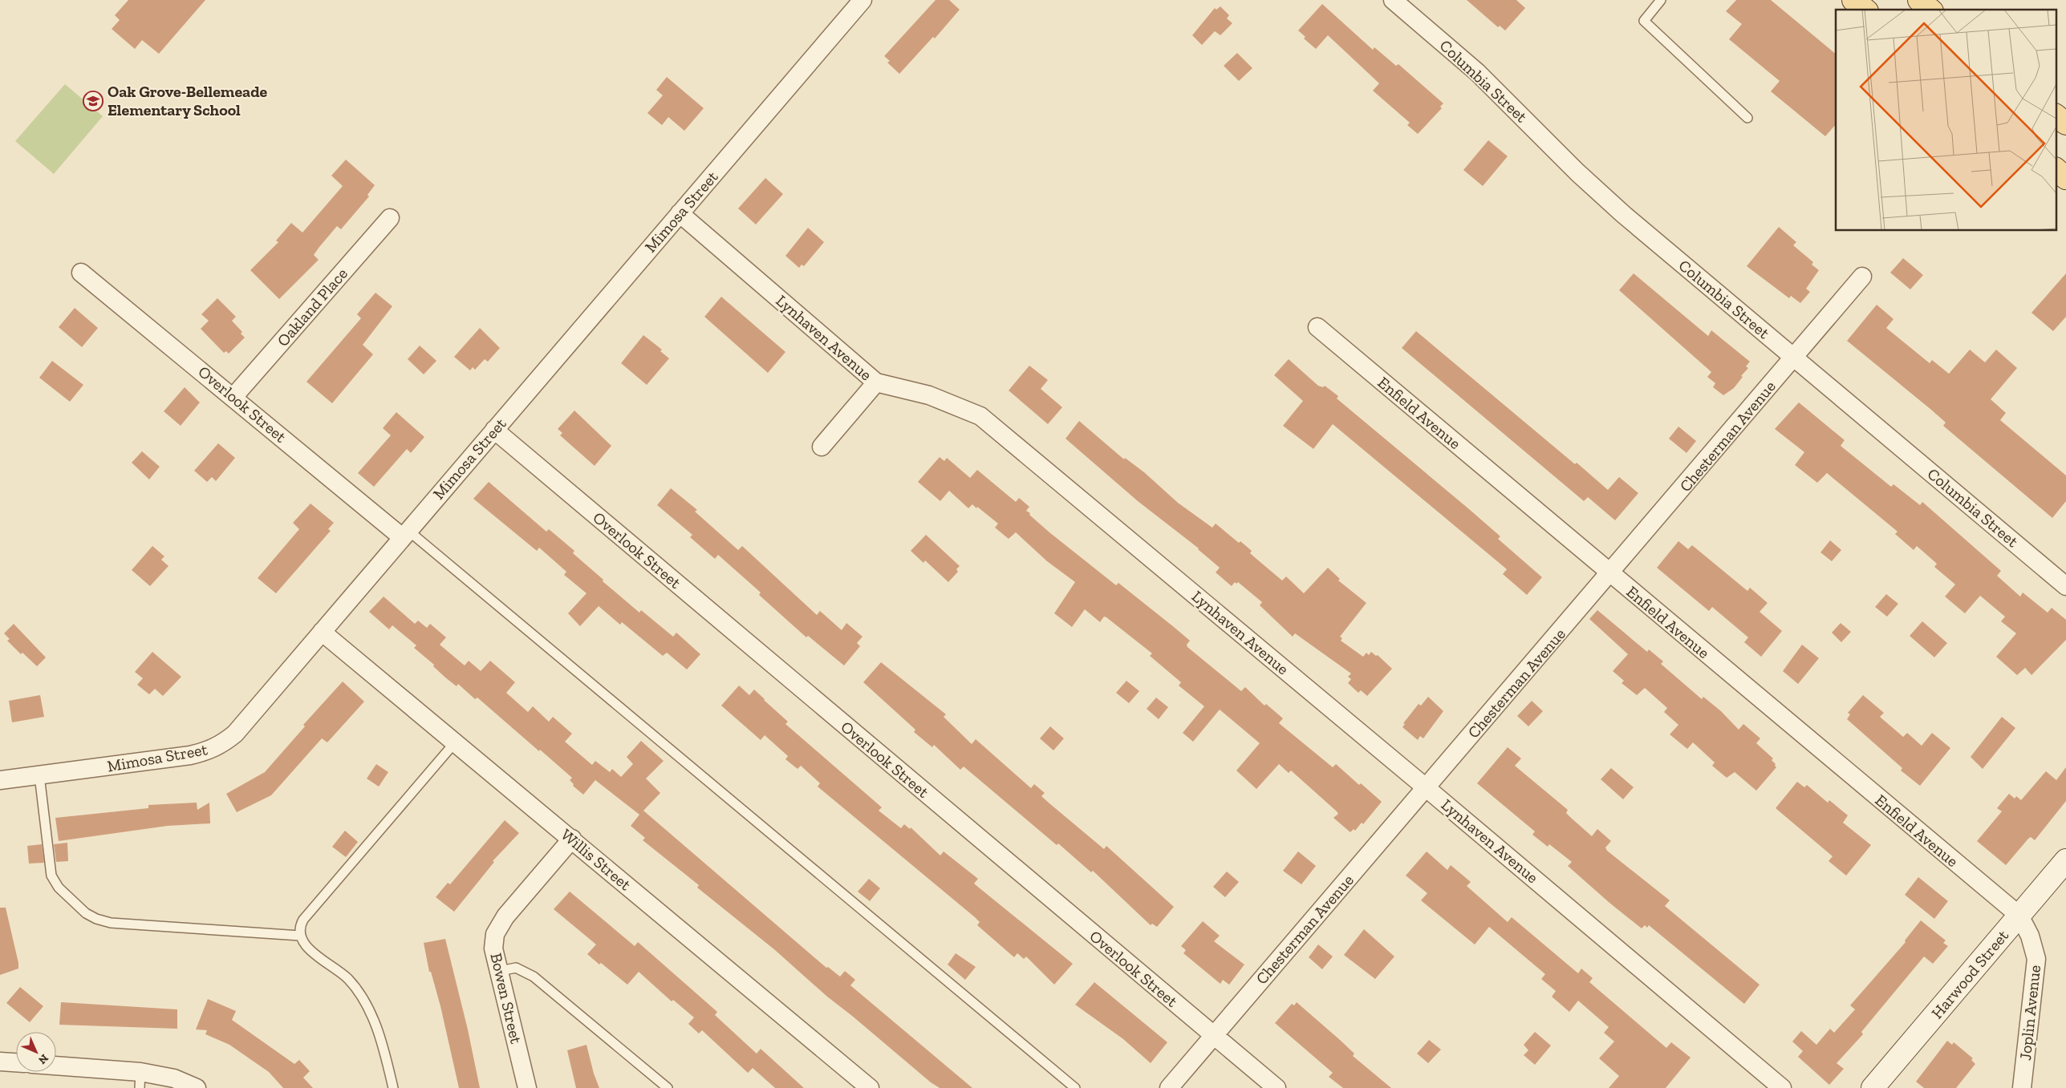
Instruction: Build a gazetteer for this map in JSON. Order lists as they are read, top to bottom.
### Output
{
  "streets": {
    "street": [
      "Columbia Street",
      "Mimosa Street",
      "Oakland Place",
      "Lynhaven Avenue",
      "Overlook Street",
      "Enfield Avenue",
      "Chesterman Avenue",
      "Willis Street",
      "Harwood Street",
      "Bowen Street",
      "Joplin Avenue"
    ]
  },
  "crossings": [
    ["Columbia Street", "Chesterman Avenue"],
    ["Mimosa Street", "Lynhaven Avenue"],
    ["Mimosa Street", "Overlook Street"],
    ["Mimosa Street", "Willis Street"],
    ["Oakland Place", "Overlook Street"],
    ["Lynhaven Avenue", "Chesterman Avenue"],
    ["Overlook Street", "Chesterman Avenue"],
    ["Enfield Avenue", "Chesterman Avenue"],
    ["Enfield Avenue", "Harwood Street"],
    ["Enfield Avenue", "Joplin Avenue"],
    ["Willis Street", "Bowen Street"],
    ["Harwood Street", "Joplin Avenue"]
  ],
  "places": {
    "school or university": ["Oak Grove-Bellemeade Elementary School"]
  },
  "north": "bottom right"
}
